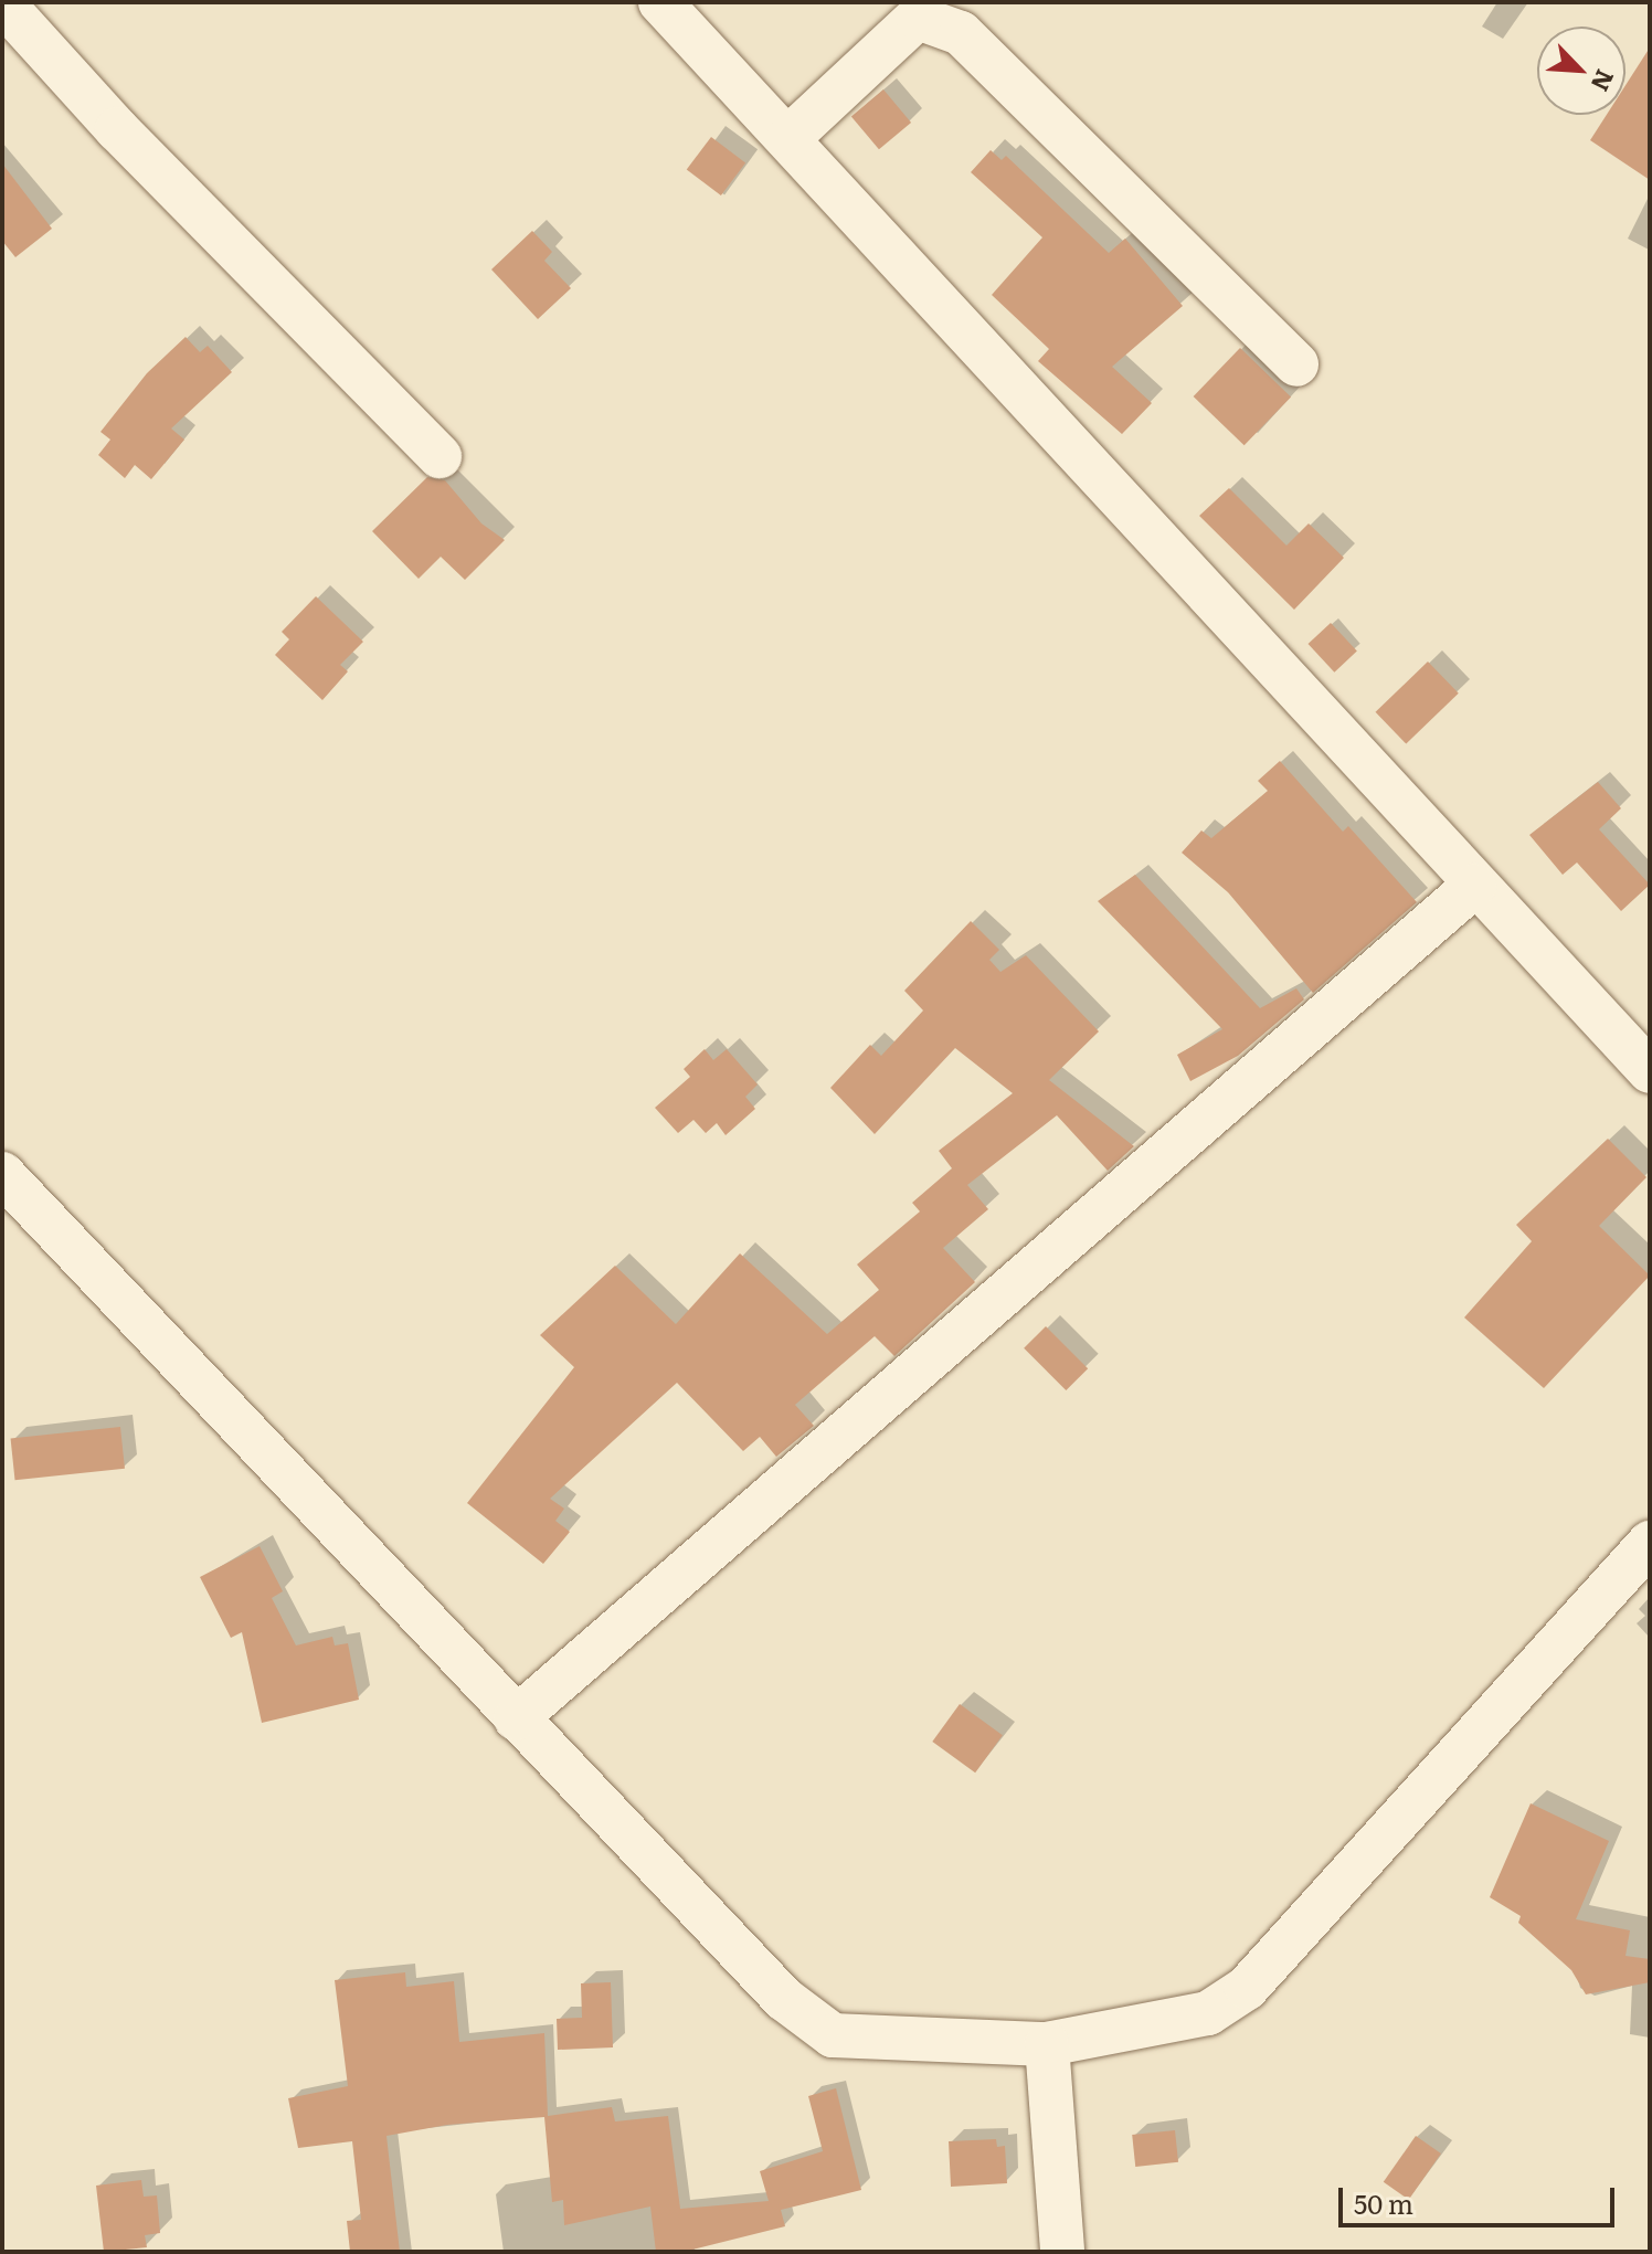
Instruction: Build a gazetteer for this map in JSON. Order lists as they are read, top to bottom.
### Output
{
  "scale_bar": "50 m",
  "north": "bottom right"
}
